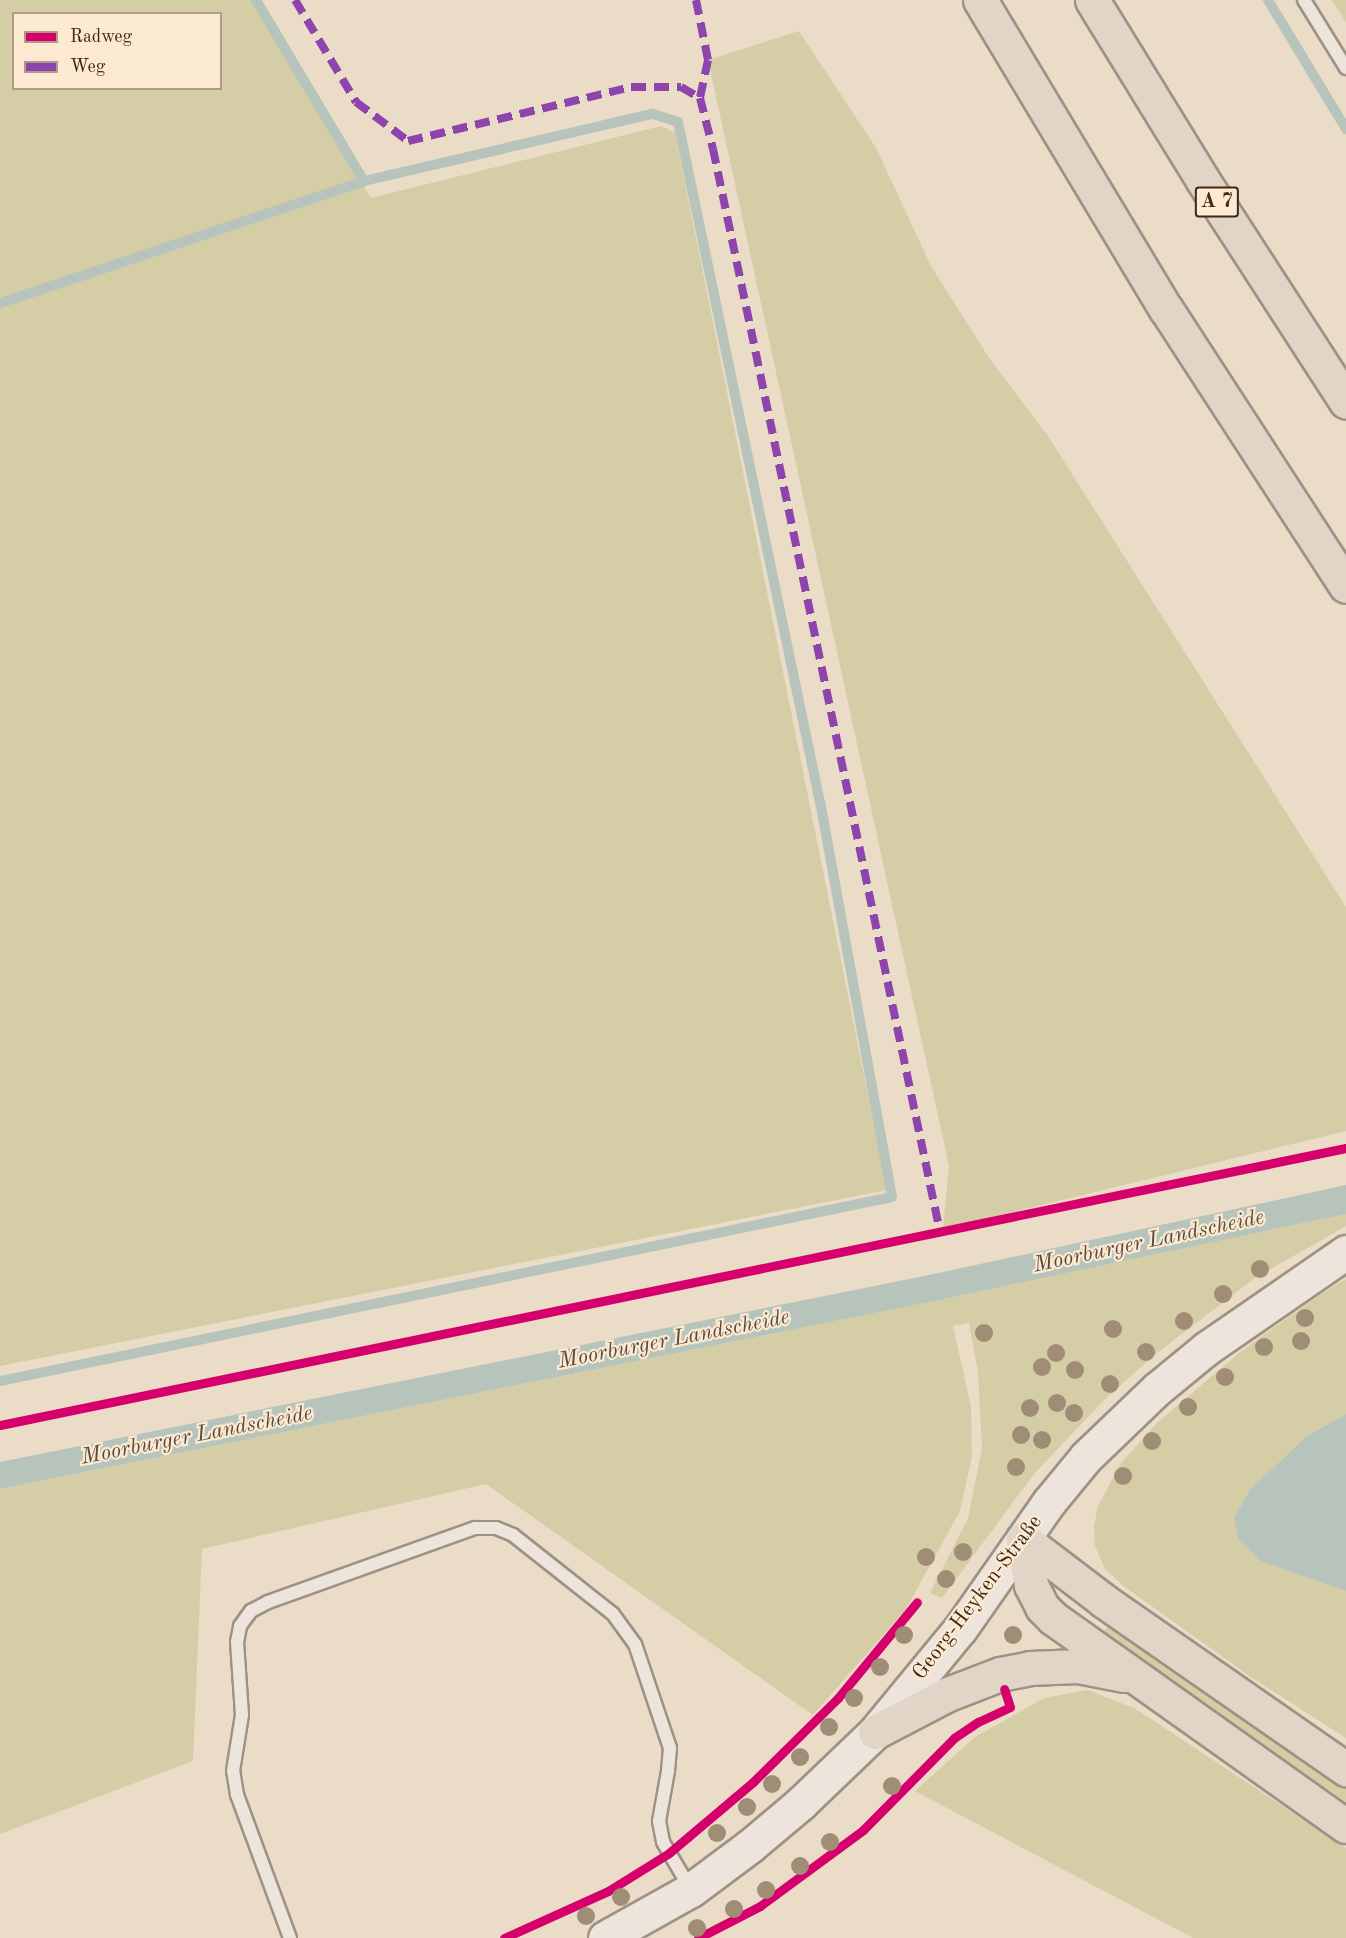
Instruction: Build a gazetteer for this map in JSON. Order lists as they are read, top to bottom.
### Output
{
  "streets": {
    "highway": ["A 7"],
    "main road": ["Georg-Heyken-Straße"]
  },
  "water": ["Moorburger Landscheide"],
  "legend": ["Radweg", "Weg"]
}
